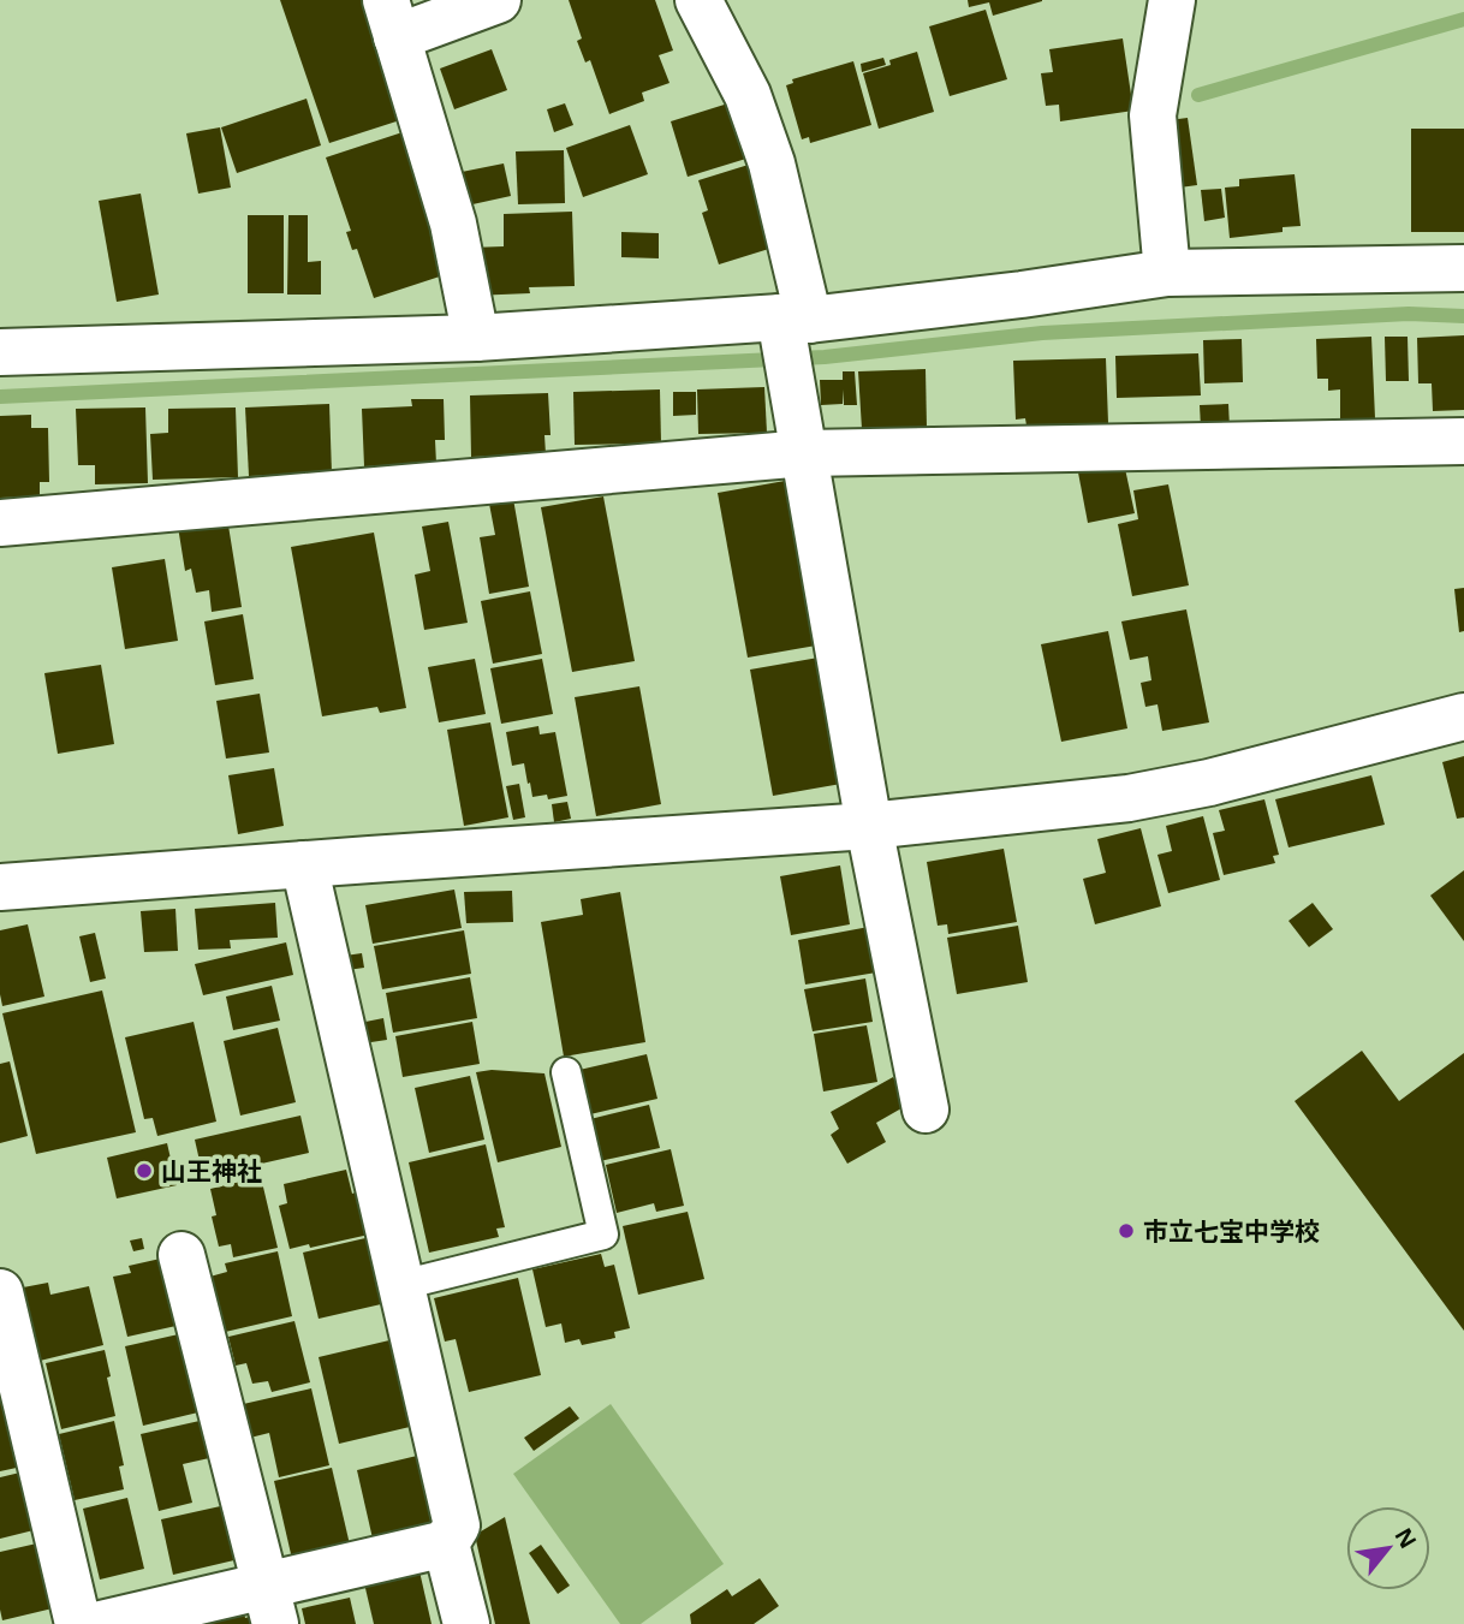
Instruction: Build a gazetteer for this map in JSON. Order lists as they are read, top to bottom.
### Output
{
  "places": ["山王神社", "市立七宝中学校"],
  "north": "top right"
}
